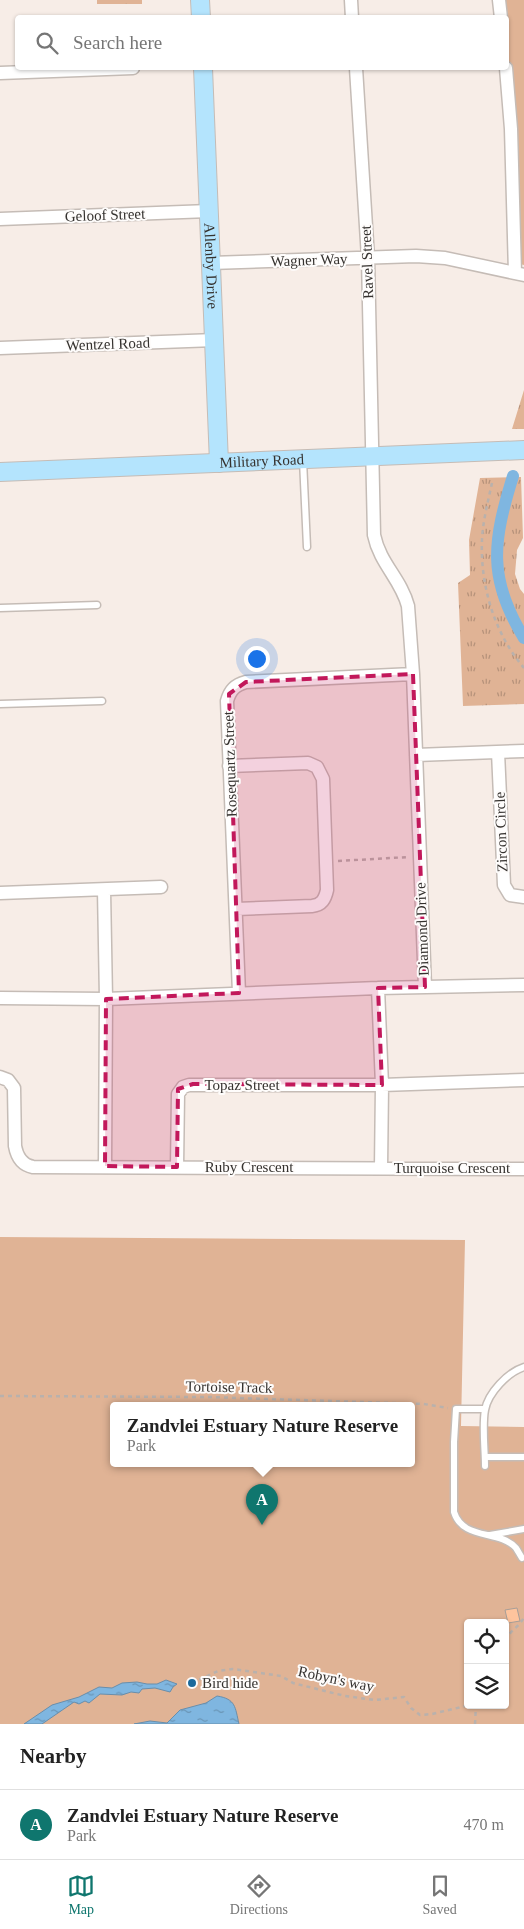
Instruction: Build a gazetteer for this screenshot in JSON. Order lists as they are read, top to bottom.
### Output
{
  "streets": {
    "main road": ["Allenby Drive", "Military Road"],
    "street": [
      "Geloof Street",
      "Wagner Way",
      "Ravel Street",
      "Wentzel Road",
      "Rosequartz Street",
      "Zircon Circle",
      "Diamond Drive",
      "Topaz Street",
      "Ruby Crescent",
      "Turquoise Crescent"
    ],
    "path": ["Tortoise Track", "Robyn's way"]
  },
  "crossings": [
    ["Geloof Street", "Allenby Drive"],
    ["Wagner Way", "Ravel Street"],
    ["Wagner Way", "Allenby Drive"],
    ["Ravel Street", "Military Road"],
    ["Ravel Street", "Diamond Drive"],
    ["Allenby Drive", "Wentzel Road"],
    ["Allenby Drive", "Military Road"],
    ["Military Road", "Diamond Drive"],
    ["Rosequartz Street", "Diamond Drive"],
    ["Topaz Street", "Ruby Crescent"],
    ["Ruby Crescent", "Turquoise Crescent"]
  ],
  "places": ["Bird hide"],
  "page": {
    "search": "Search here",
    "popup": ["Zandvlei Estuary Nature Reserve", "Park"],
    "pins": "A",
    "heading": "Nearby",
    "list": [
      {
        "mark": "A",
        "name": "Zandvlei Estuary Nature Reserve",
        "note": "Park",
        "value": "470 m"
      }
    ],
    "nav": ["Map", "Directions", "Saved"]
  }
}
